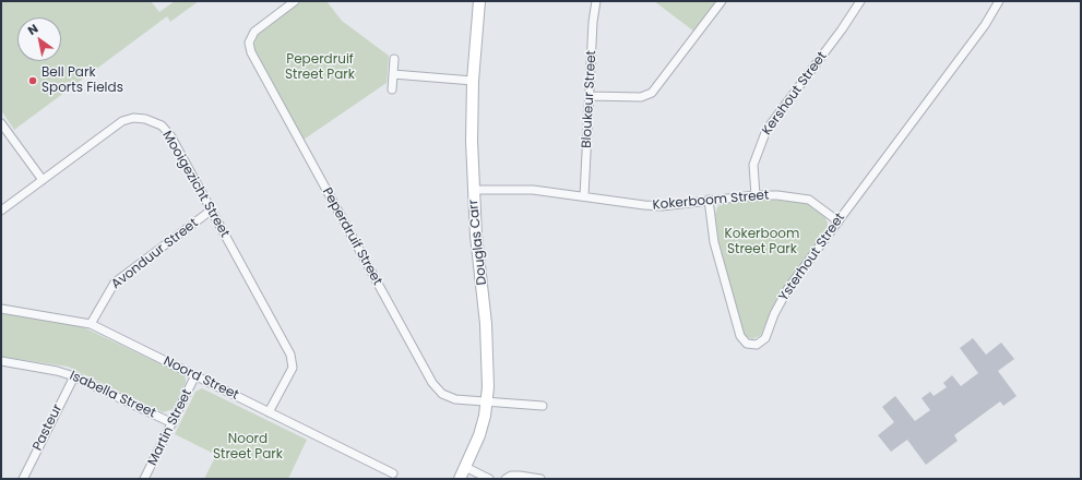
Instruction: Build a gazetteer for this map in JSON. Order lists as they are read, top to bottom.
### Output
{
  "streets": {
    "street": [
      "Kershout Street",
      "Bloukeur Street",
      "Mooigezicht Street",
      "Kokerboom Street",
      "Peperdruif Street",
      "Douglas Carr",
      "Avonduur Street",
      "Ysterhout Street",
      "Noord Street",
      "Isabella Street",
      "Pasteur",
      "Martin Street"
    ]
  },
  "crossings": [
    ["Kershout Street", "Kokerboom Street"],
    ["Bloukeur Street", "Kokerboom Street"],
    ["Mooigezicht Street", "Avonduur Street"],
    ["Mooigezicht Street", "Noord Street"],
    ["Kokerboom Street", "Douglas Carr"],
    ["Kokerboom Street", "Ysterhout Street"],
    ["Peperdruif Street", "Douglas Carr"],
    ["Avonduur Street", "Noord Street"],
    ["Noord Street", "Martin Street"],
    ["Isabella Street", "Pasteur"],
    ["Isabella Street", "Martin Street"]
  ],
  "parks": ["Peperdruif Street Park", "Kokerboom Street Park", "Noord Street Park"],
  "places": ["Bell Park Sports Fields"],
  "north": "top left"
}
